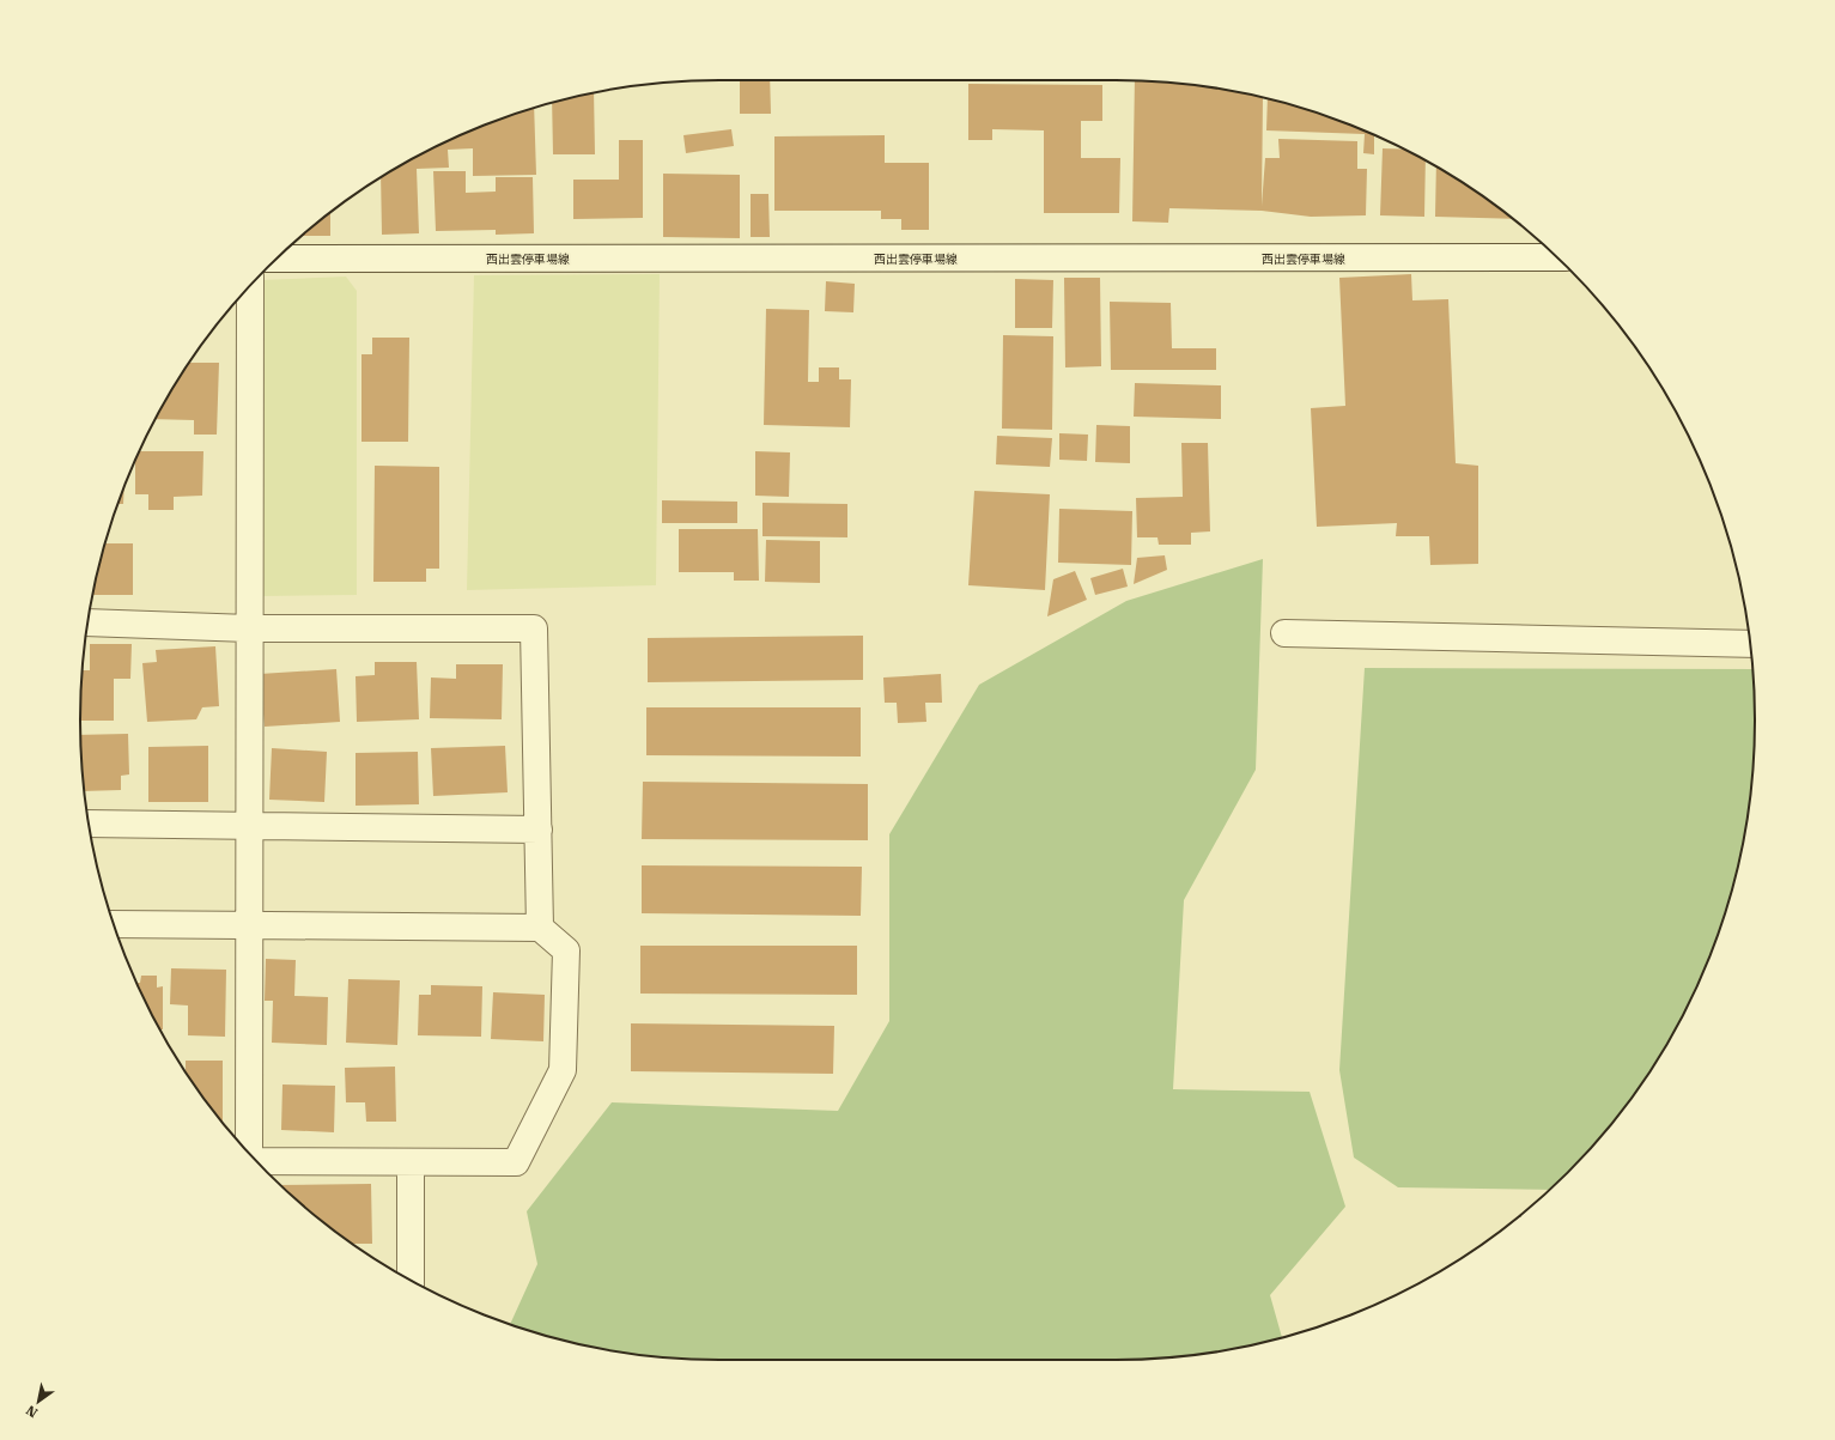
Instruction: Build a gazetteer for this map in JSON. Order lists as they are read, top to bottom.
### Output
{
  "streets": {
    "street": ["西出雲停車場線"]
  },
  "north": "bottom left"
}
